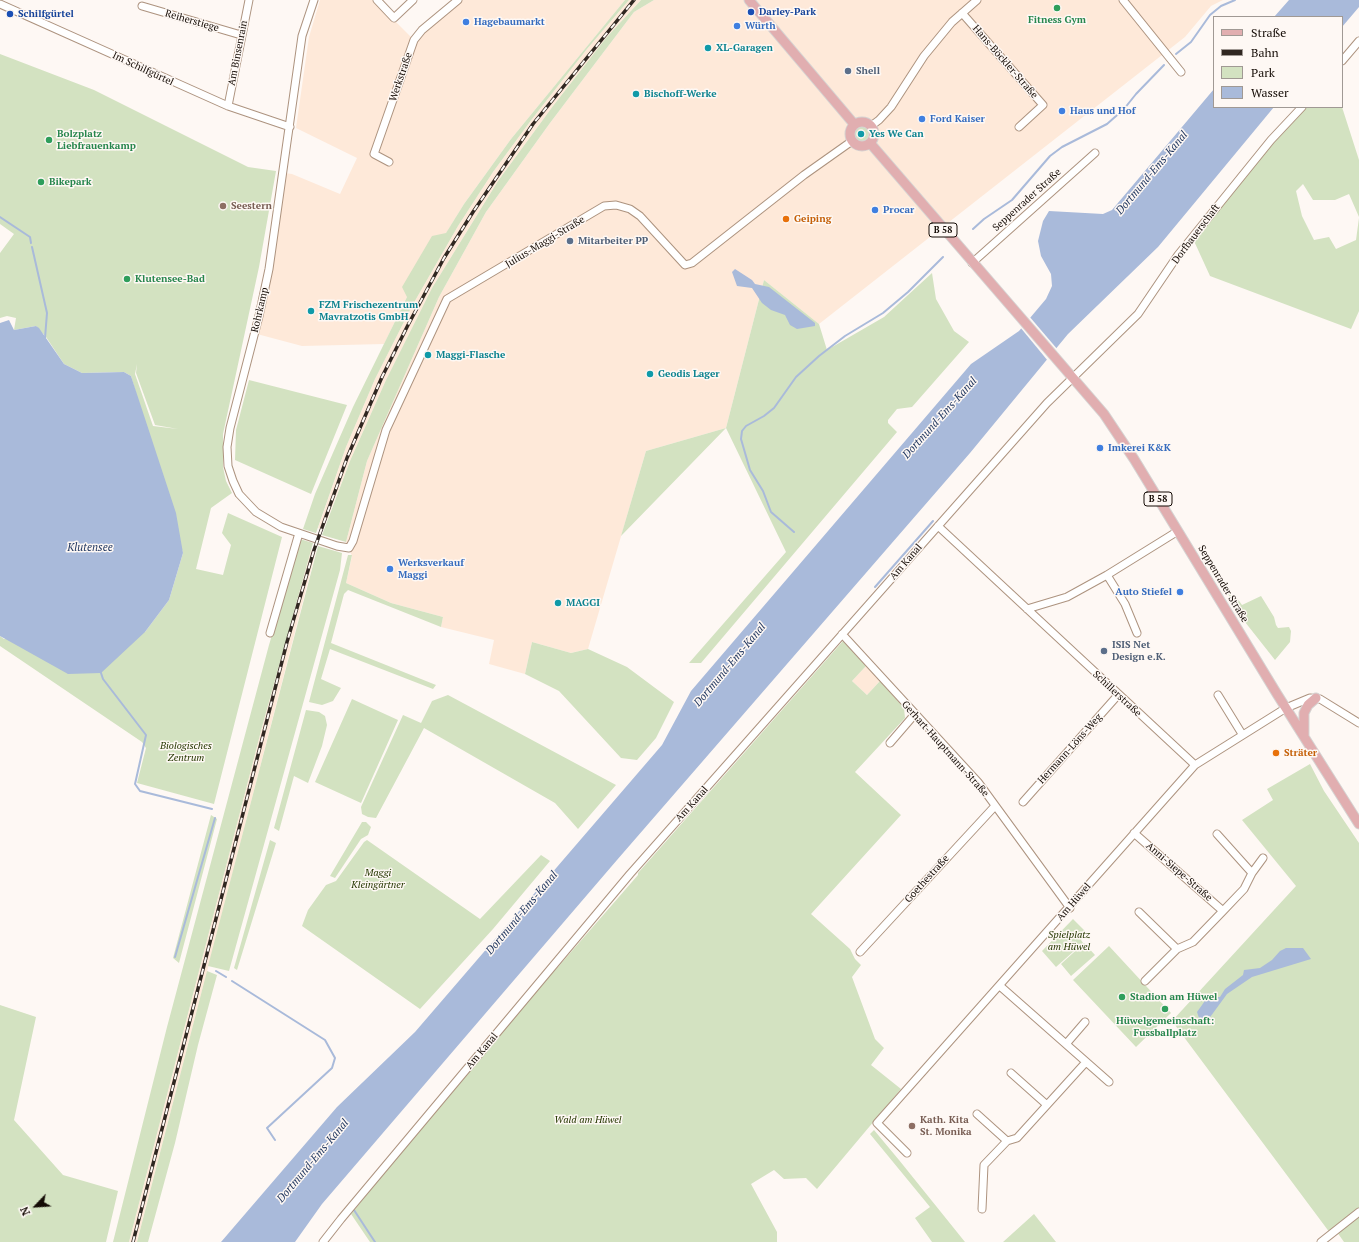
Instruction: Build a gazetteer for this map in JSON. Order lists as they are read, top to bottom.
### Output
{
  "streets": {
    "main road": ["Seppenrader Straße", "B 58"],
    "street": [
      "Reiherstiege",
      "Am Binsenrain",
      "Hans-Böckler-Straße",
      "Im Schilfgürtel",
      "Werkstraße",
      "Dorfbauerschaft",
      "Julius-Maggi-Straße",
      "Rohrkamp",
      "Am Kanal",
      "Schillerstraße",
      "Gerhart-Hauptmann-Straße",
      "Hermann-Löns-Weg",
      "Anni-Siepe-Straße",
      "Goethestraße",
      "Am Hüwel"
    ]
  },
  "crossings": [
    ["Reiherstiege", "Am Binsenrain"],
    ["Am Binsenrain", "Im Schilfgürtel"],
    ["Im Schilfgürtel", "Rohrkamp"],
    ["Seppenrader Straße", "B 58"],
    ["Seppenrader Straße", "Dorfbauerschaft"],
    ["Seppenrader Straße", "Am Kanal"],
    ["Seppenrader Straße", "Am Hüwel"],
    ["B 58", "Julius-Maggi-Straße"],
    ["Dorfbauerschaft", "Am Kanal"],
    ["Julius-Maggi-Straße", "Rohrkamp"],
    ["Am Kanal", "Gerhart-Hauptmann-Straße"],
    ["Schillerstraße", "Hermann-Löns-Weg"],
    ["Schillerstraße", "Am Hüwel"],
    ["Gerhart-Hauptmann-Straße", "Goethestraße"],
    ["Gerhart-Hauptmann-Straße", "Am Hüwel"],
    ["Anni-Siepe-Straße", "Am Hüwel"]
  ],
  "water": ["Dortmund-Ems-Kanal", "Klutensee"],
  "parks": [
    "Biologisches Zentrum",
    "Maggi Kleingärtner",
    "Spielplatz am Hüwel",
    "Wald am Hüwel"
  ],
  "places": [
    "Fitness Gym",
    "Darley-Park",
    "Schilfgürtel",
    "Hagebaumarkt",
    "Würth",
    "XL-Garagen",
    "Shell",
    "Bischoff-Werke",
    "Haus und Hof",
    "Ford Kaiser",
    "Yes We Can",
    "Bolzplatz Liebfrauenkamp",
    "Bikepark",
    "Seestern",
    "Procar",
    "Geiping",
    "Mitarbeiter PP",
    "Klutensee-Bad",
    "FZM Frischezentrum Mavratzotis GmbH",
    "Maggi-Flasche",
    "Geodis Lager",
    "Imkerei K&K",
    "Werksverkauf Maggi",
    "Auto Stiefel",
    "MAGGI",
    "ISIS Net Design e.K.",
    "Sträter",
    "Stadion am Hüwel",
    "Hüwelgemeinschaft: Fussballplatz",
    "Kath. Kita St. Monika"
  ],
  "legend": [
    "Straße",
    "Bahn",
    "Park",
    "Wasser"
  ],
  "north": "bottom left"
}
